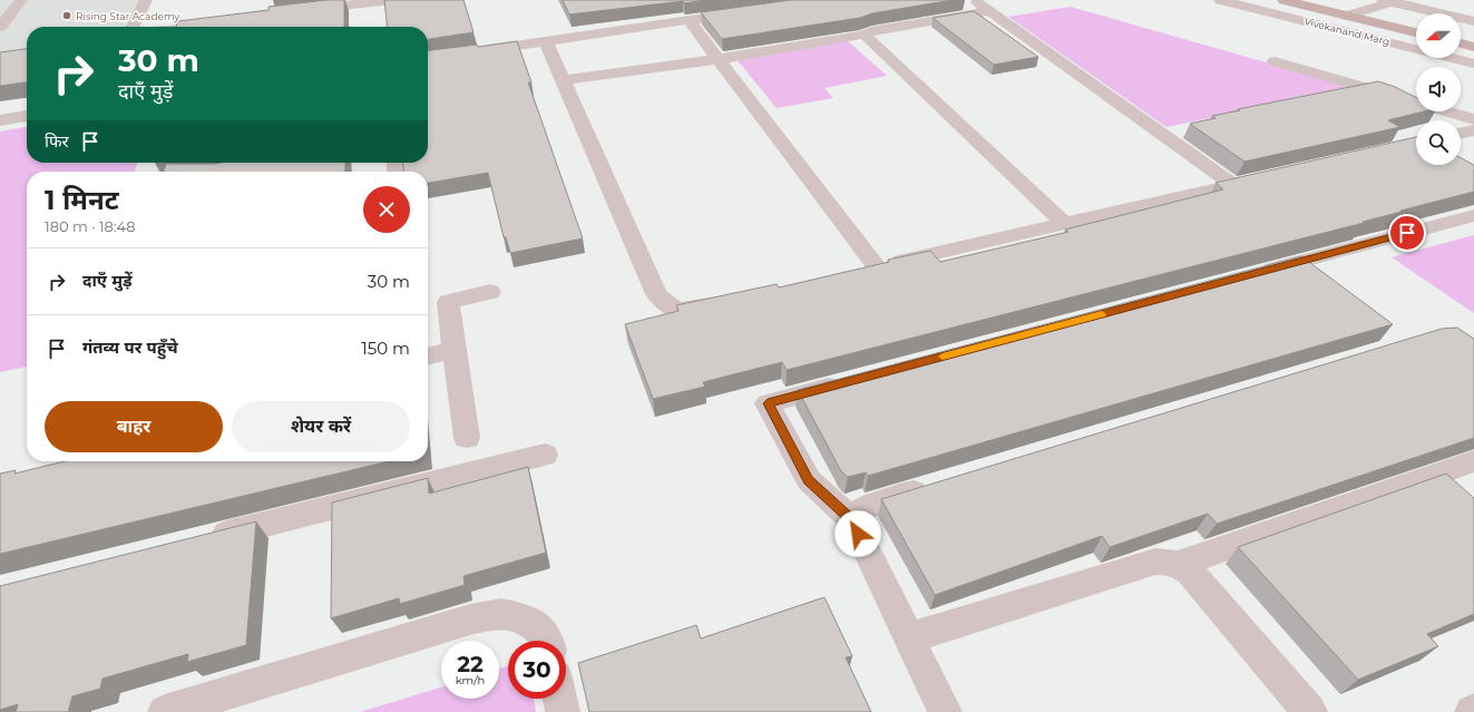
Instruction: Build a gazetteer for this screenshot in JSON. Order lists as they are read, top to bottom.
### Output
{
  "streets": {
    "street": ["Vivekanand Marg"]
  },
  "places": ["Rising Star Academy"],
  "north": "left",
  "page": {
    "turn": ["30 m", "दाएँ मुड़ें"],
    "then": "फिर",
    "heading": ["1 मिनट", "180 m · 18:48"],
    "list": [
      {
        "name": "दाएँ मुड़ें",
        "value": "30 m"
      },
      {
        "name": "गंतव्य पर पहुँचे",
        "value": "150 m"
      }
    ],
    "buttons": ["बाहर", "शेयर करें"],
    "speed": "22 km/h",
    "limit": "30"
  }
}
